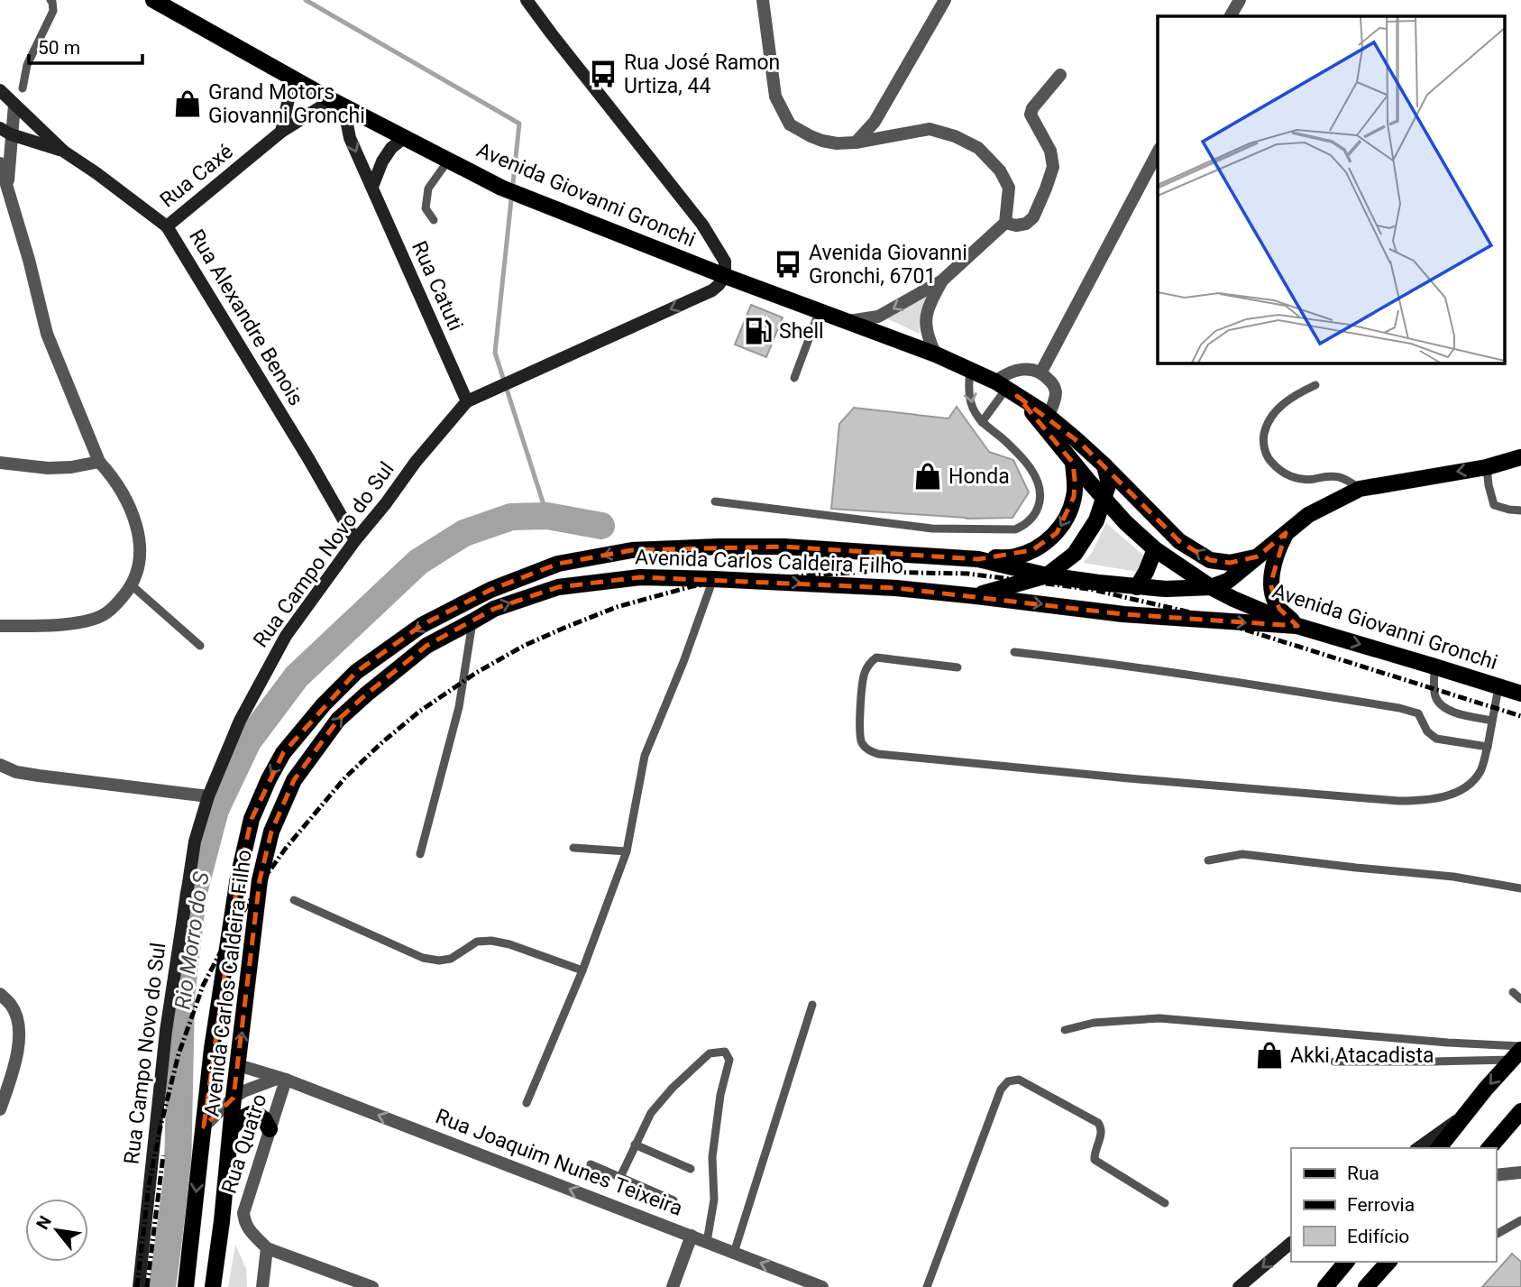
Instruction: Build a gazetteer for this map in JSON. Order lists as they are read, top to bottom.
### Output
{
  "streets": {
    "main road": ["Avenida Giovanni Gronchi", "Avenida Carlos Caldeira Filho"],
    "street": [
      "Rua Caxé",
      "Rua Catuti",
      "Rua Alexandre Benois",
      "Rua Campo Novo do Sul",
      "Rua Quatro",
      "Rua Joaquim Nunes Teixeira"
    ]
  },
  "crossings": [
    ["Rua Caxé", "Avenida Giovanni Gronchi"],
    ["Rua Caxé", "Rua Catuti"],
    ["Rua Caxé", "Rua Alexandre Benois"],
    ["Avenida Giovanni Gronchi", "Rua Catuti"],
    ["Avenida Giovanni Gronchi", "Rua Campo Novo do Sul"],
    ["Avenida Giovanni Gronchi", "Avenida Carlos Caldeira Filho"],
    ["Rua Catuti", "Rua Campo Novo do Sul"],
    ["Rua Alexandre Benois", "Rua Campo Novo do Sul"],
    ["Avenida Carlos Caldeira Filho", "Rua Joaquim Nunes Teixeira"],
    ["Rua Quatro", "Rua Joaquim Nunes Teixeira"]
  ],
  "one_way": ["Rua Joaquim Nunes Teixeira"],
  "water": ["Rio Morro do S"],
  "places": {
    "bus stop": ["Rua José Ramon Urtiza, 44", "Avenida Giovanni Gronchi, 6701"],
    "shop": ["Grand Motors Giovanni Gronchi", "Honda", "Akki Atacadista"],
    "fuel station": ["Shell"]
  },
  "legend": ["Rua", "Ferrovia", "Edifício"],
  "scale_bar": "50 m",
  "north": "top left"
}
